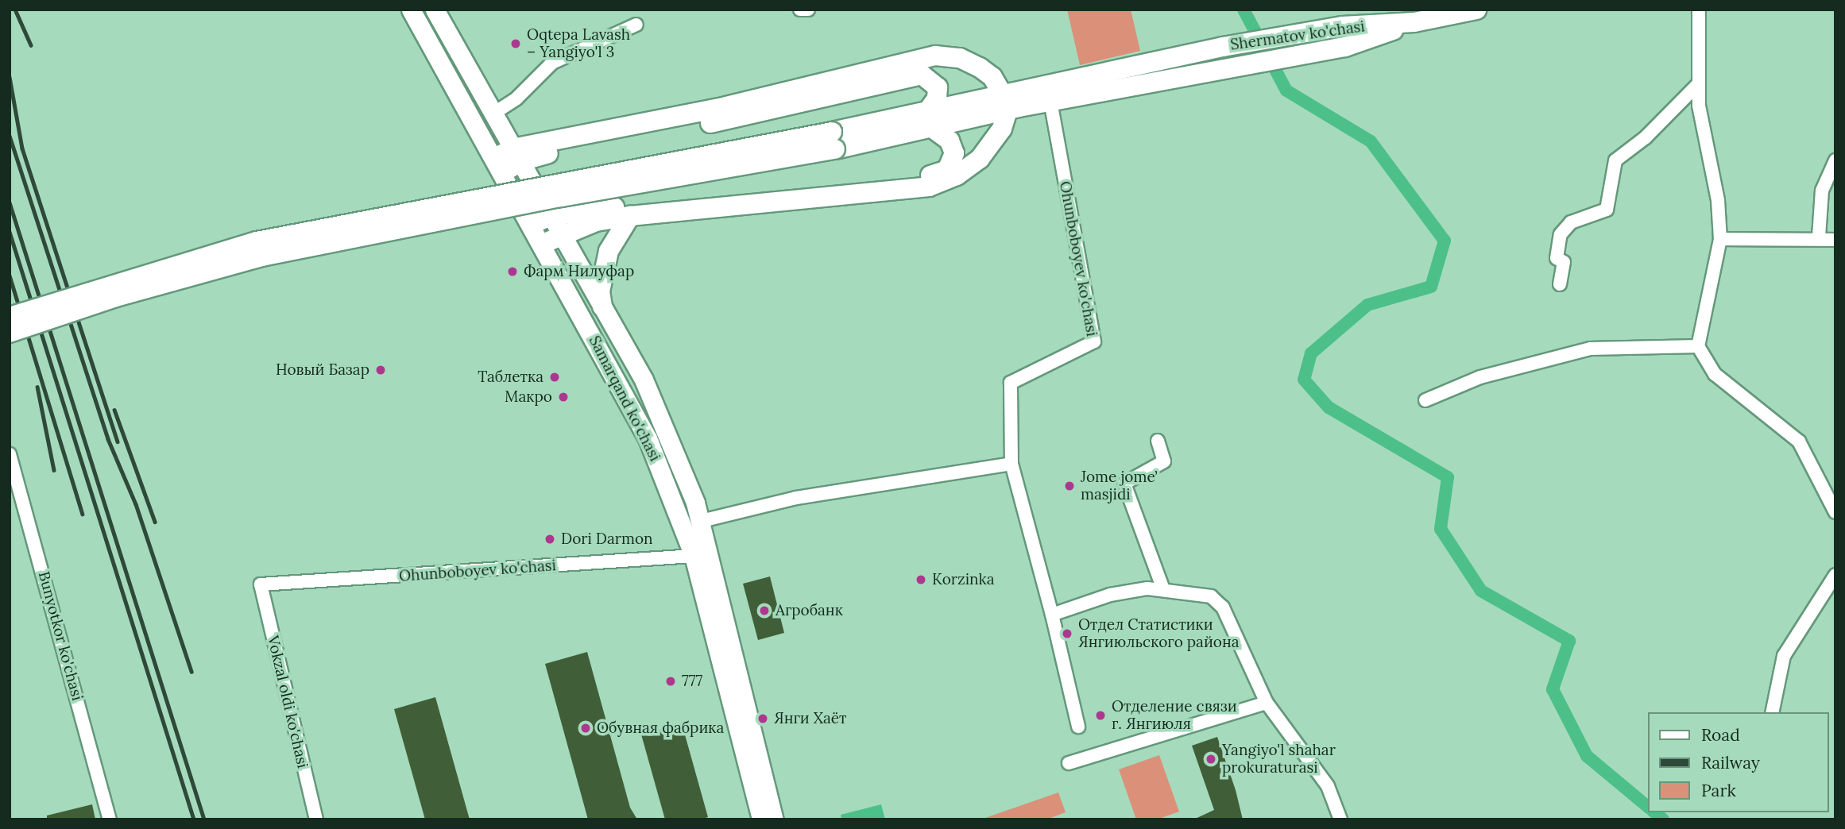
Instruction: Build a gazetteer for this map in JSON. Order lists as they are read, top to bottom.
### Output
{
  "streets": {
    "main road": ["Shermatov ko'chasi", "Samarqand ko'chasi"],
    "street": ["Ohunboboyev ko'chasi", "Bunyotkor ko'chasi", "Vokzal oldi ko'chasi"]
  },
  "crossings": [
    ["Shermatov ko'chasi", "Ohunboboyev ko'chasi"],
    ["Ohunboboyev ko'chasi", "Samarqand ko'chasi"],
    ["Ohunboboyev ko'chasi", "Vokzal oldi ko'chasi"]
  ],
  "places": [
    "Oqtepa Lavash – Yangiyo'l 3",
    "Фарм Нилуфар",
    "Новый Базар",
    "Таблетка",
    "Макро",
    "Jome jome’ masjidi",
    "Dori Darmon",
    "Korzinka",
    "Агробанк",
    "Отдел Статистики Янгиюльского района",
    "777",
    "Отделение связи г. Янгиюля",
    "Янги Хаёт",
    "Обувная фабрика",
    "Yangiyo'l shahar prokuraturasi"
  ],
  "legend": ["Road", "Railway", "Park"]
}
